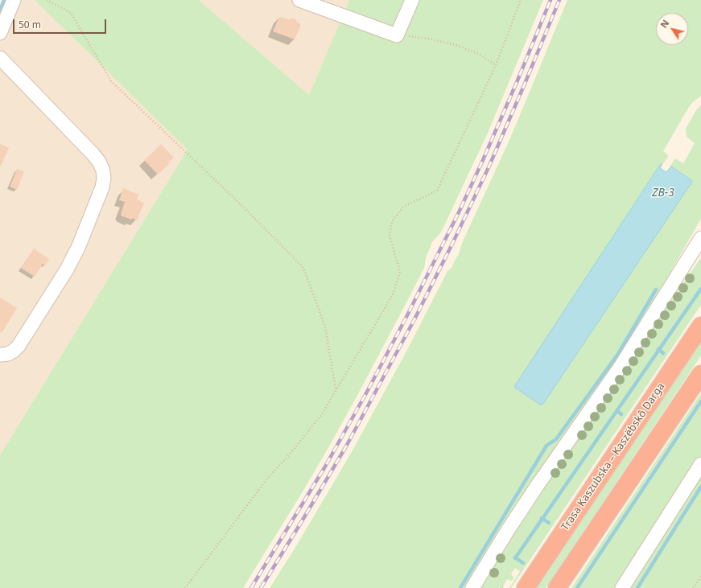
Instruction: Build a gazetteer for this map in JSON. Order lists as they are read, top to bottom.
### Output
{
  "streets": {
    "highway": ["Trasa Kaszubska – Kaszëbskô Darga"]
  },
  "water": ["ZB-3"],
  "scale_bar": "50 m",
  "north": "top left"
}
